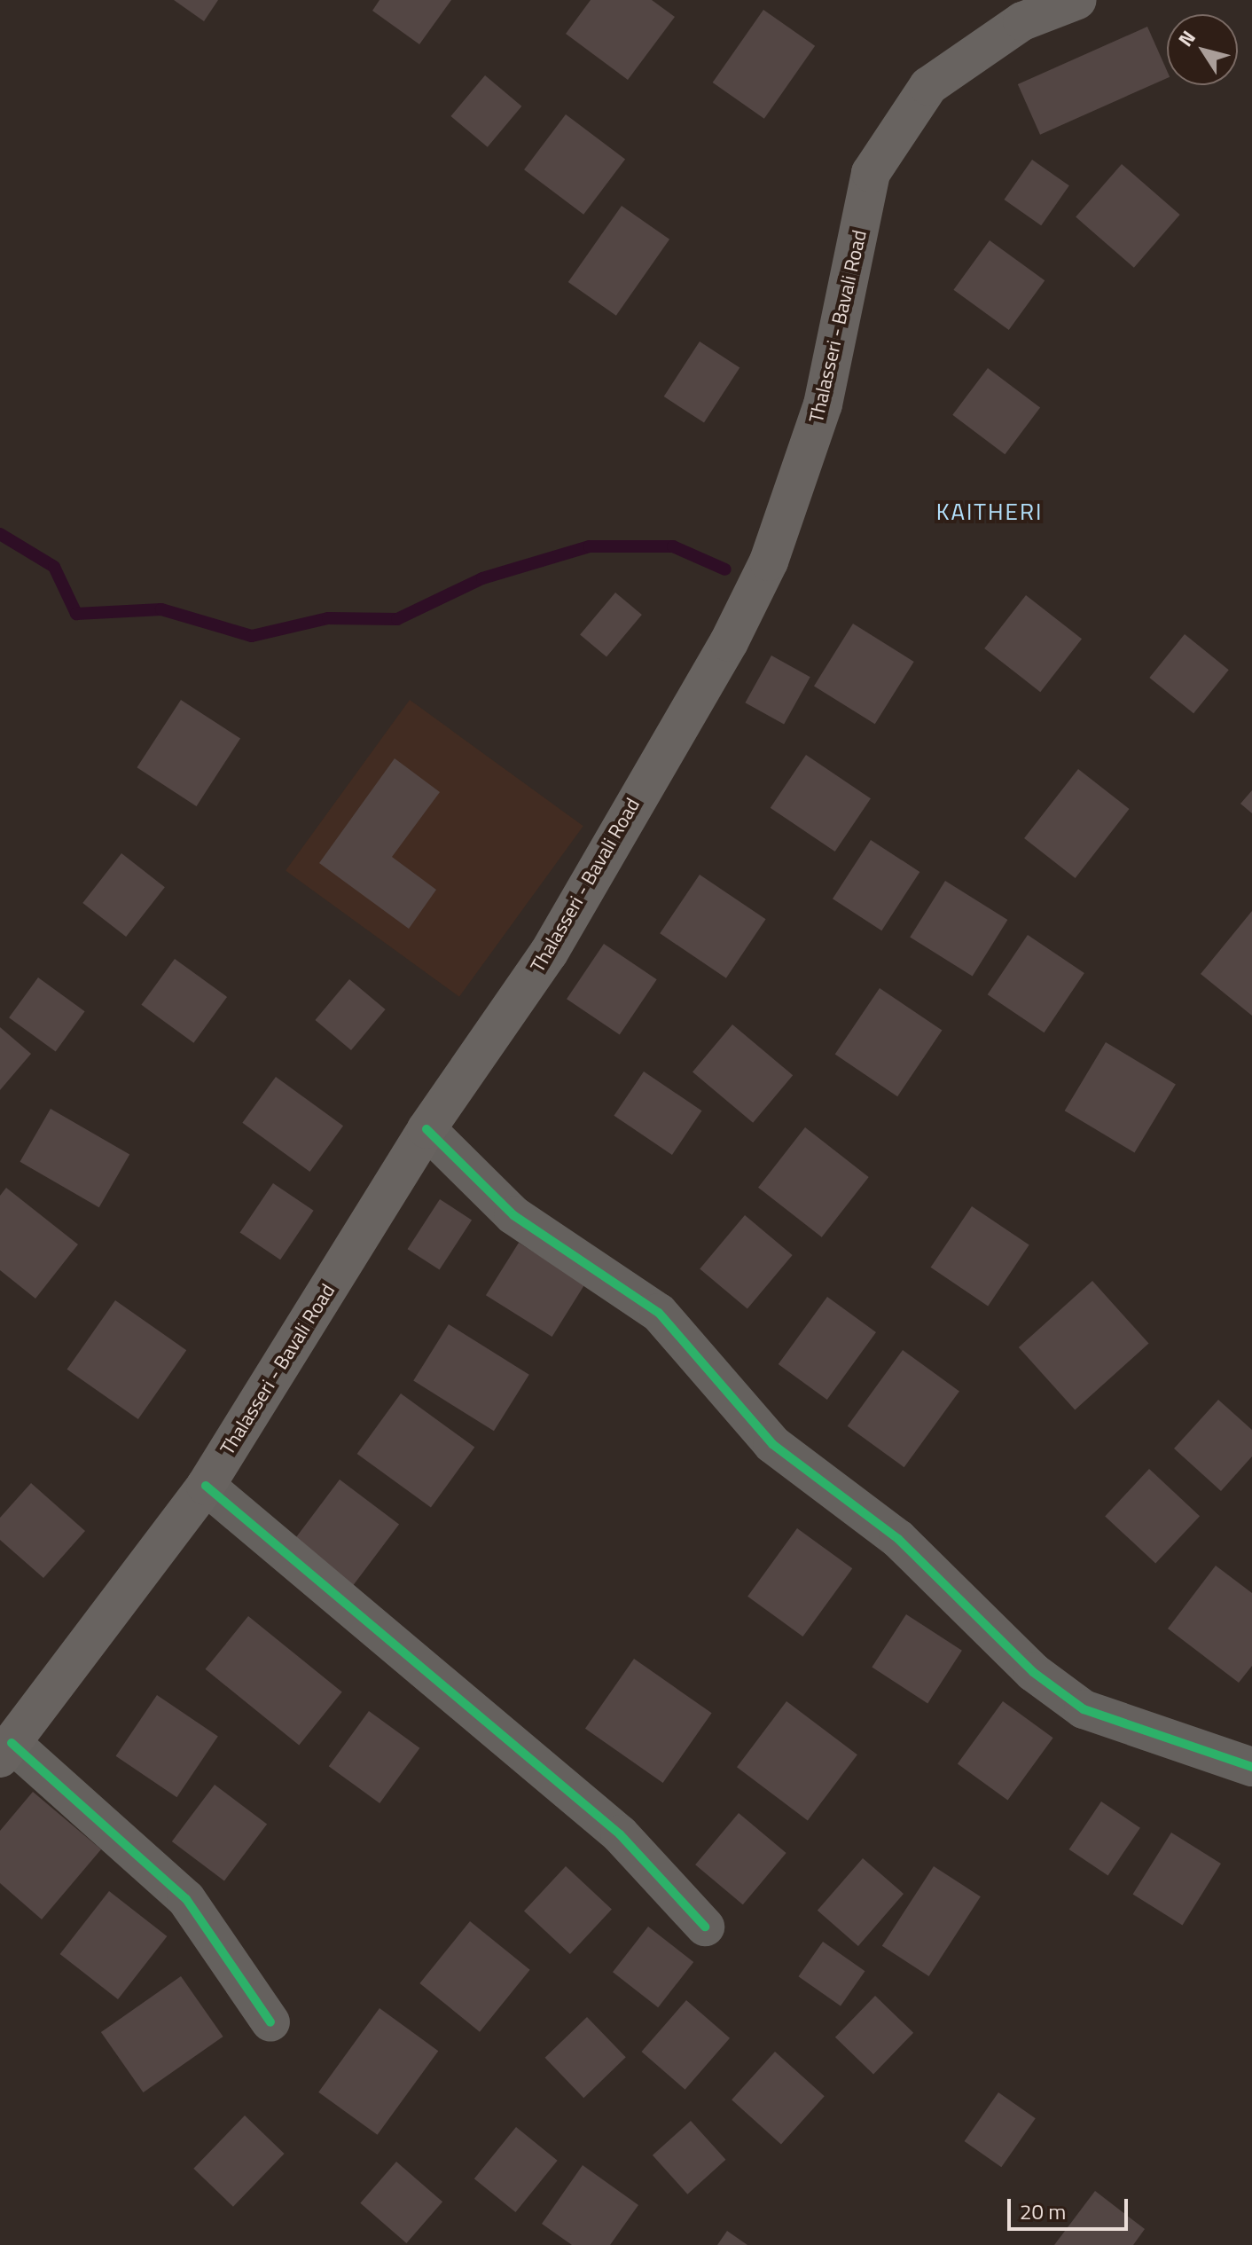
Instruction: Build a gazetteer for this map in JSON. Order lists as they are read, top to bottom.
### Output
{
  "streets": {
    "main road": ["Thalasseri - Bavali Road"]
  },
  "districts": ["KAITHERI"],
  "scale_bar": "20 m",
  "north": "top left"
}
